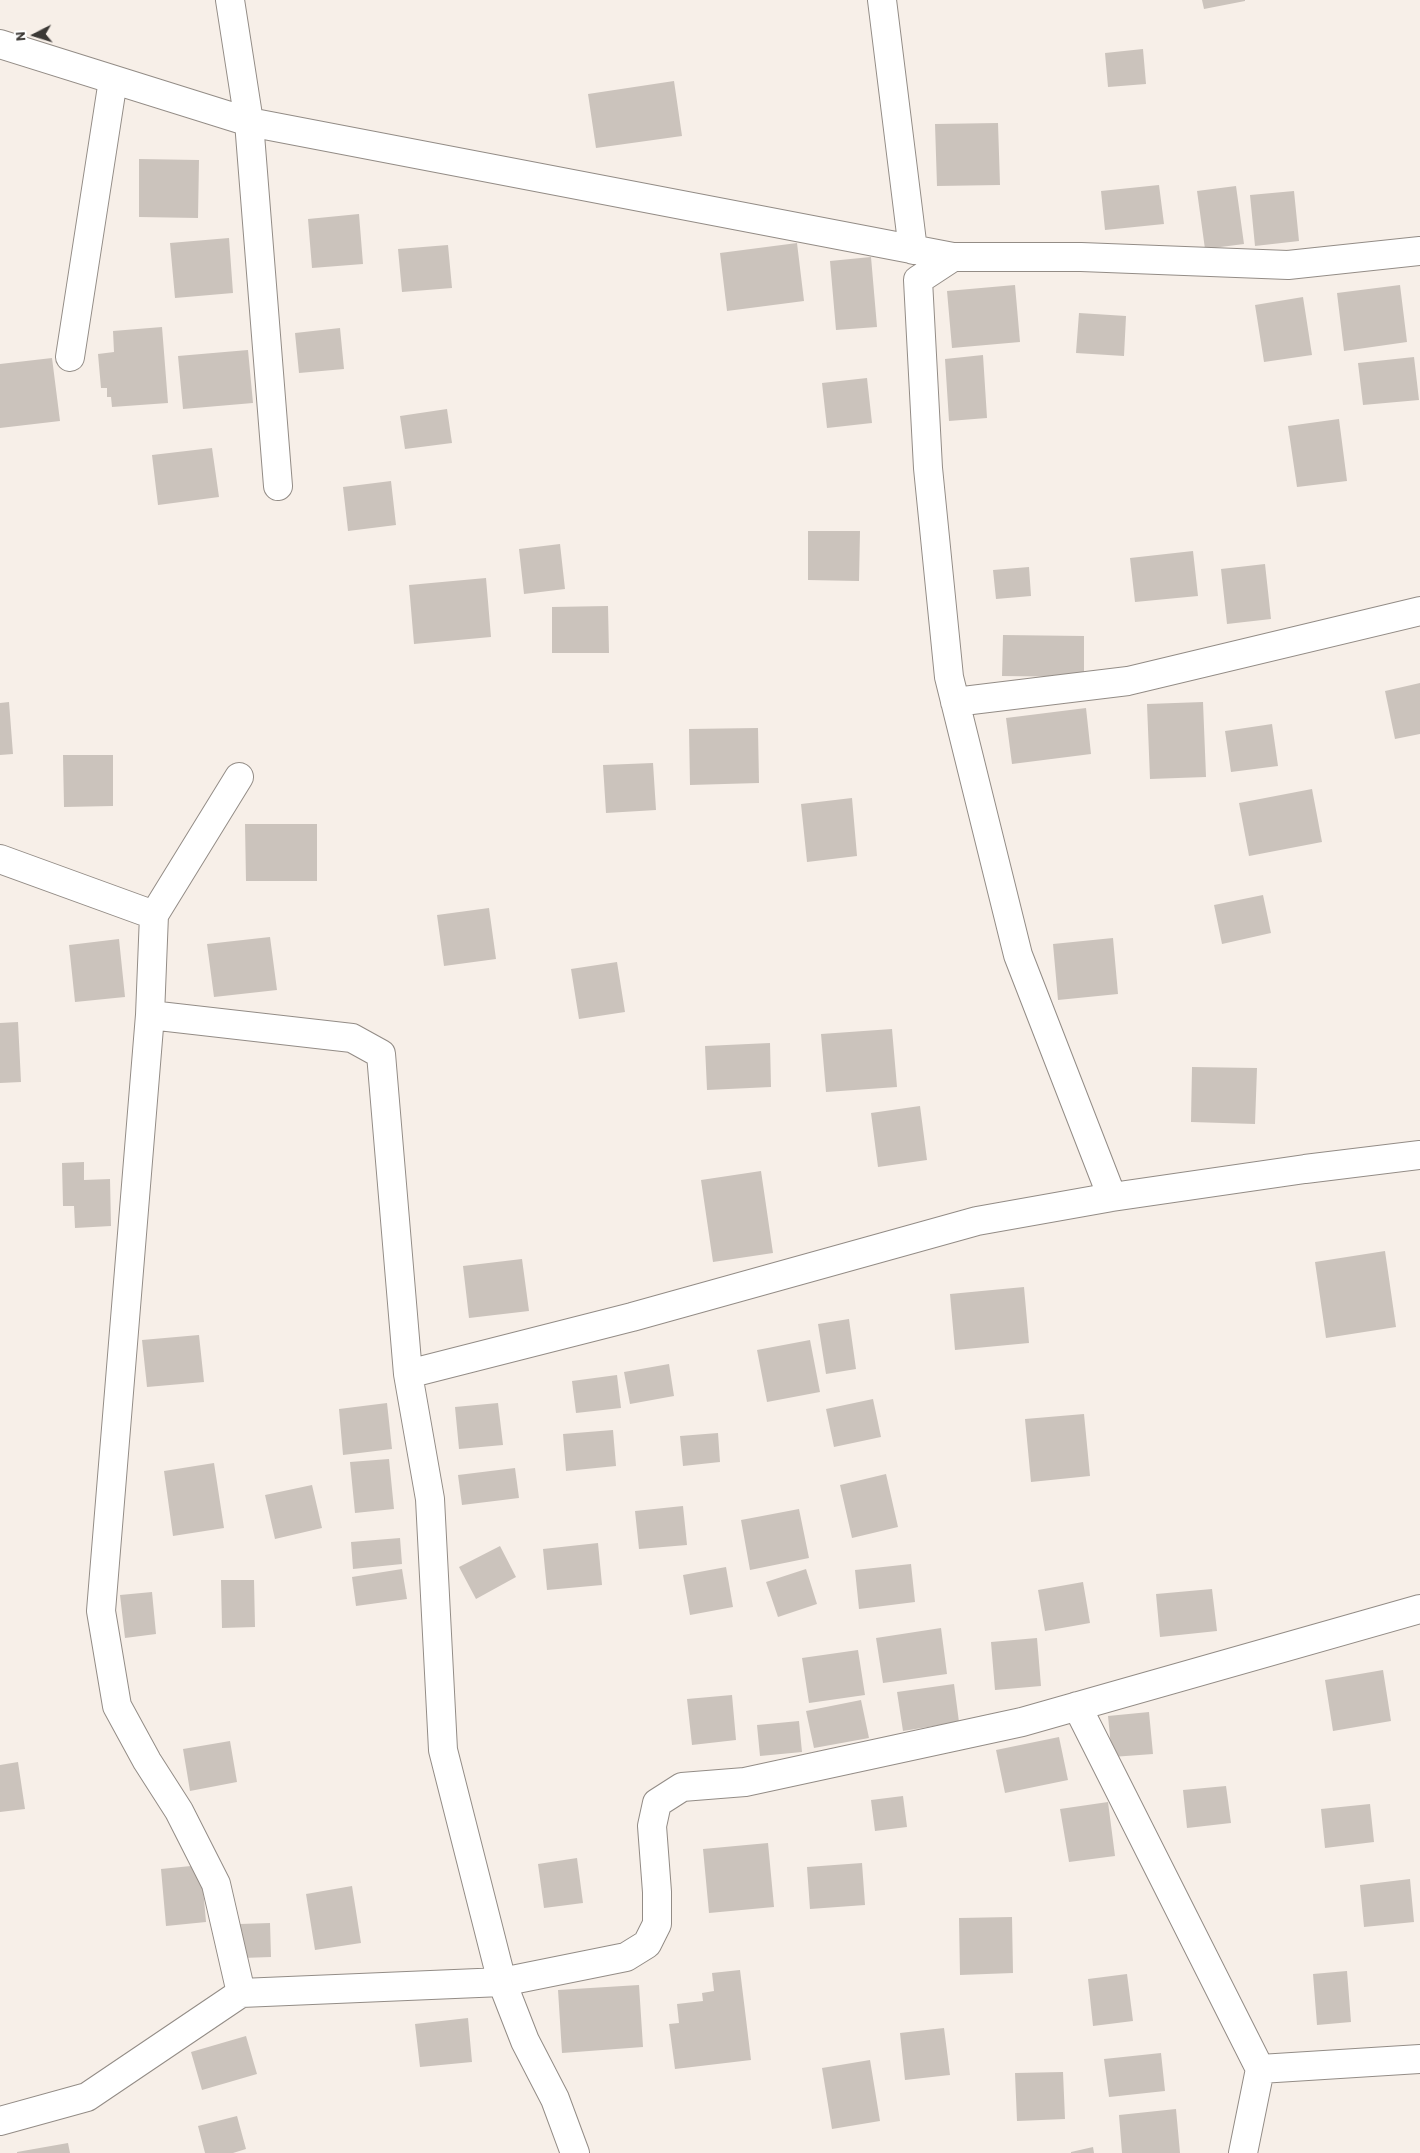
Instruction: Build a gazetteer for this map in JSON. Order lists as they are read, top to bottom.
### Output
{
  "north": "left"
}
